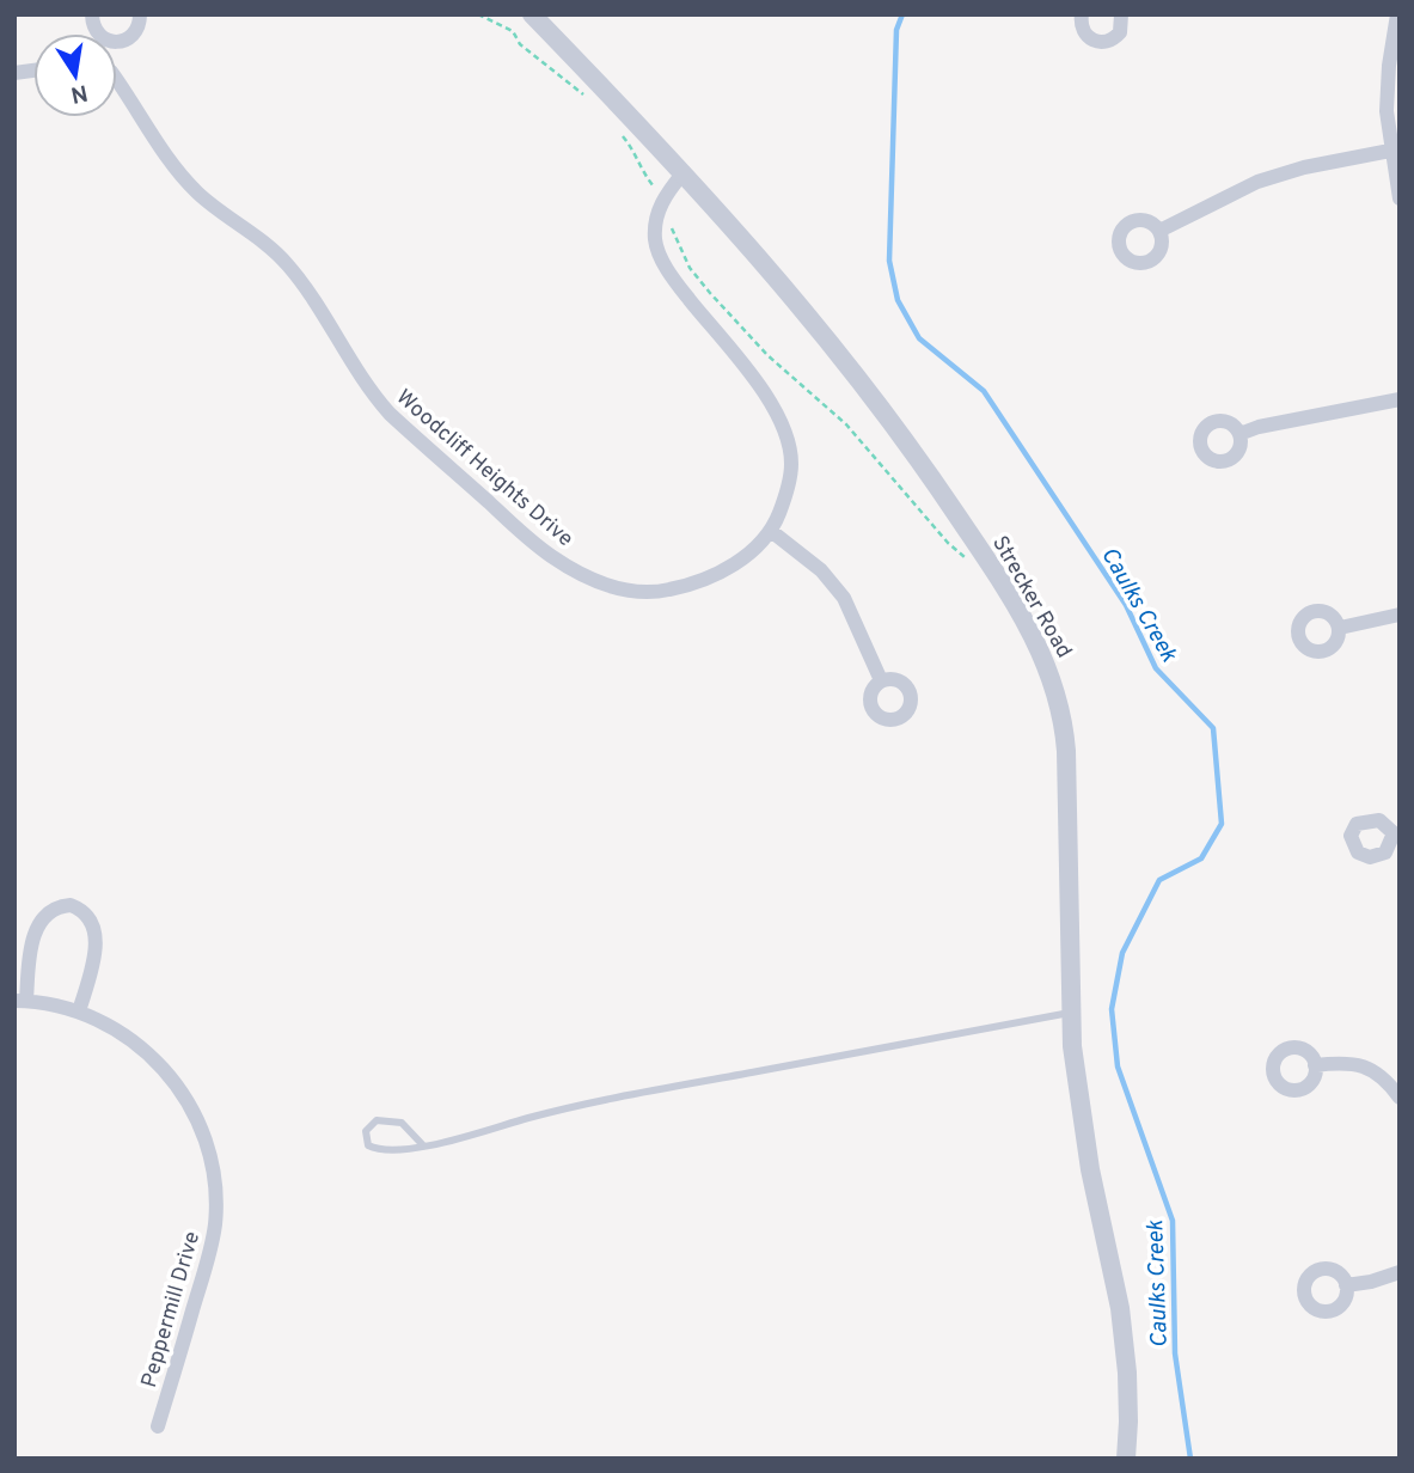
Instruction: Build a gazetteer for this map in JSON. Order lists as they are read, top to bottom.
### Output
{
  "streets": {
    "street": ["Woodcliff Heights Drive", "Strecker Road", "Peppermill Drive"]
  },
  "crossings": [
    ["Woodcliff Heights Drive", "Strecker Road"]
  ],
  "water": ["Caulks Creek"],
  "north": "bottom"
}
